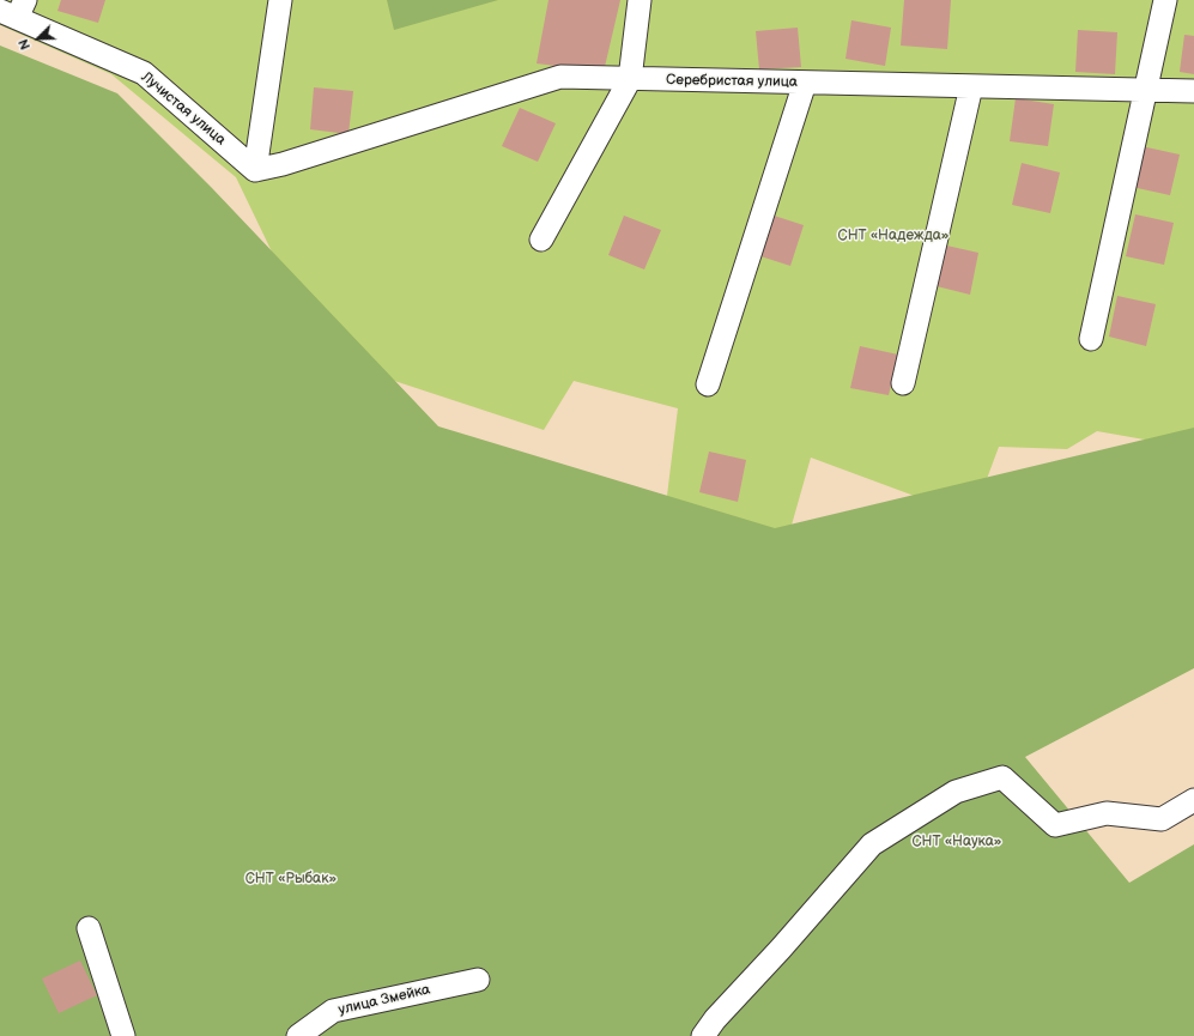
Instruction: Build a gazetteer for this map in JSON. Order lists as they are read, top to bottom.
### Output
{
  "streets": {
    "street": ["Серебристая улица", "Лучистая улица", "улица Змейка"]
  },
  "crossings": [
    ["Серебристая улица", "Лучистая улица"]
  ],
  "parks": ["СНТ «Надежда»", "СНТ «Наука»", "СНТ «Рыбак»"],
  "north": "bottom left"
}
